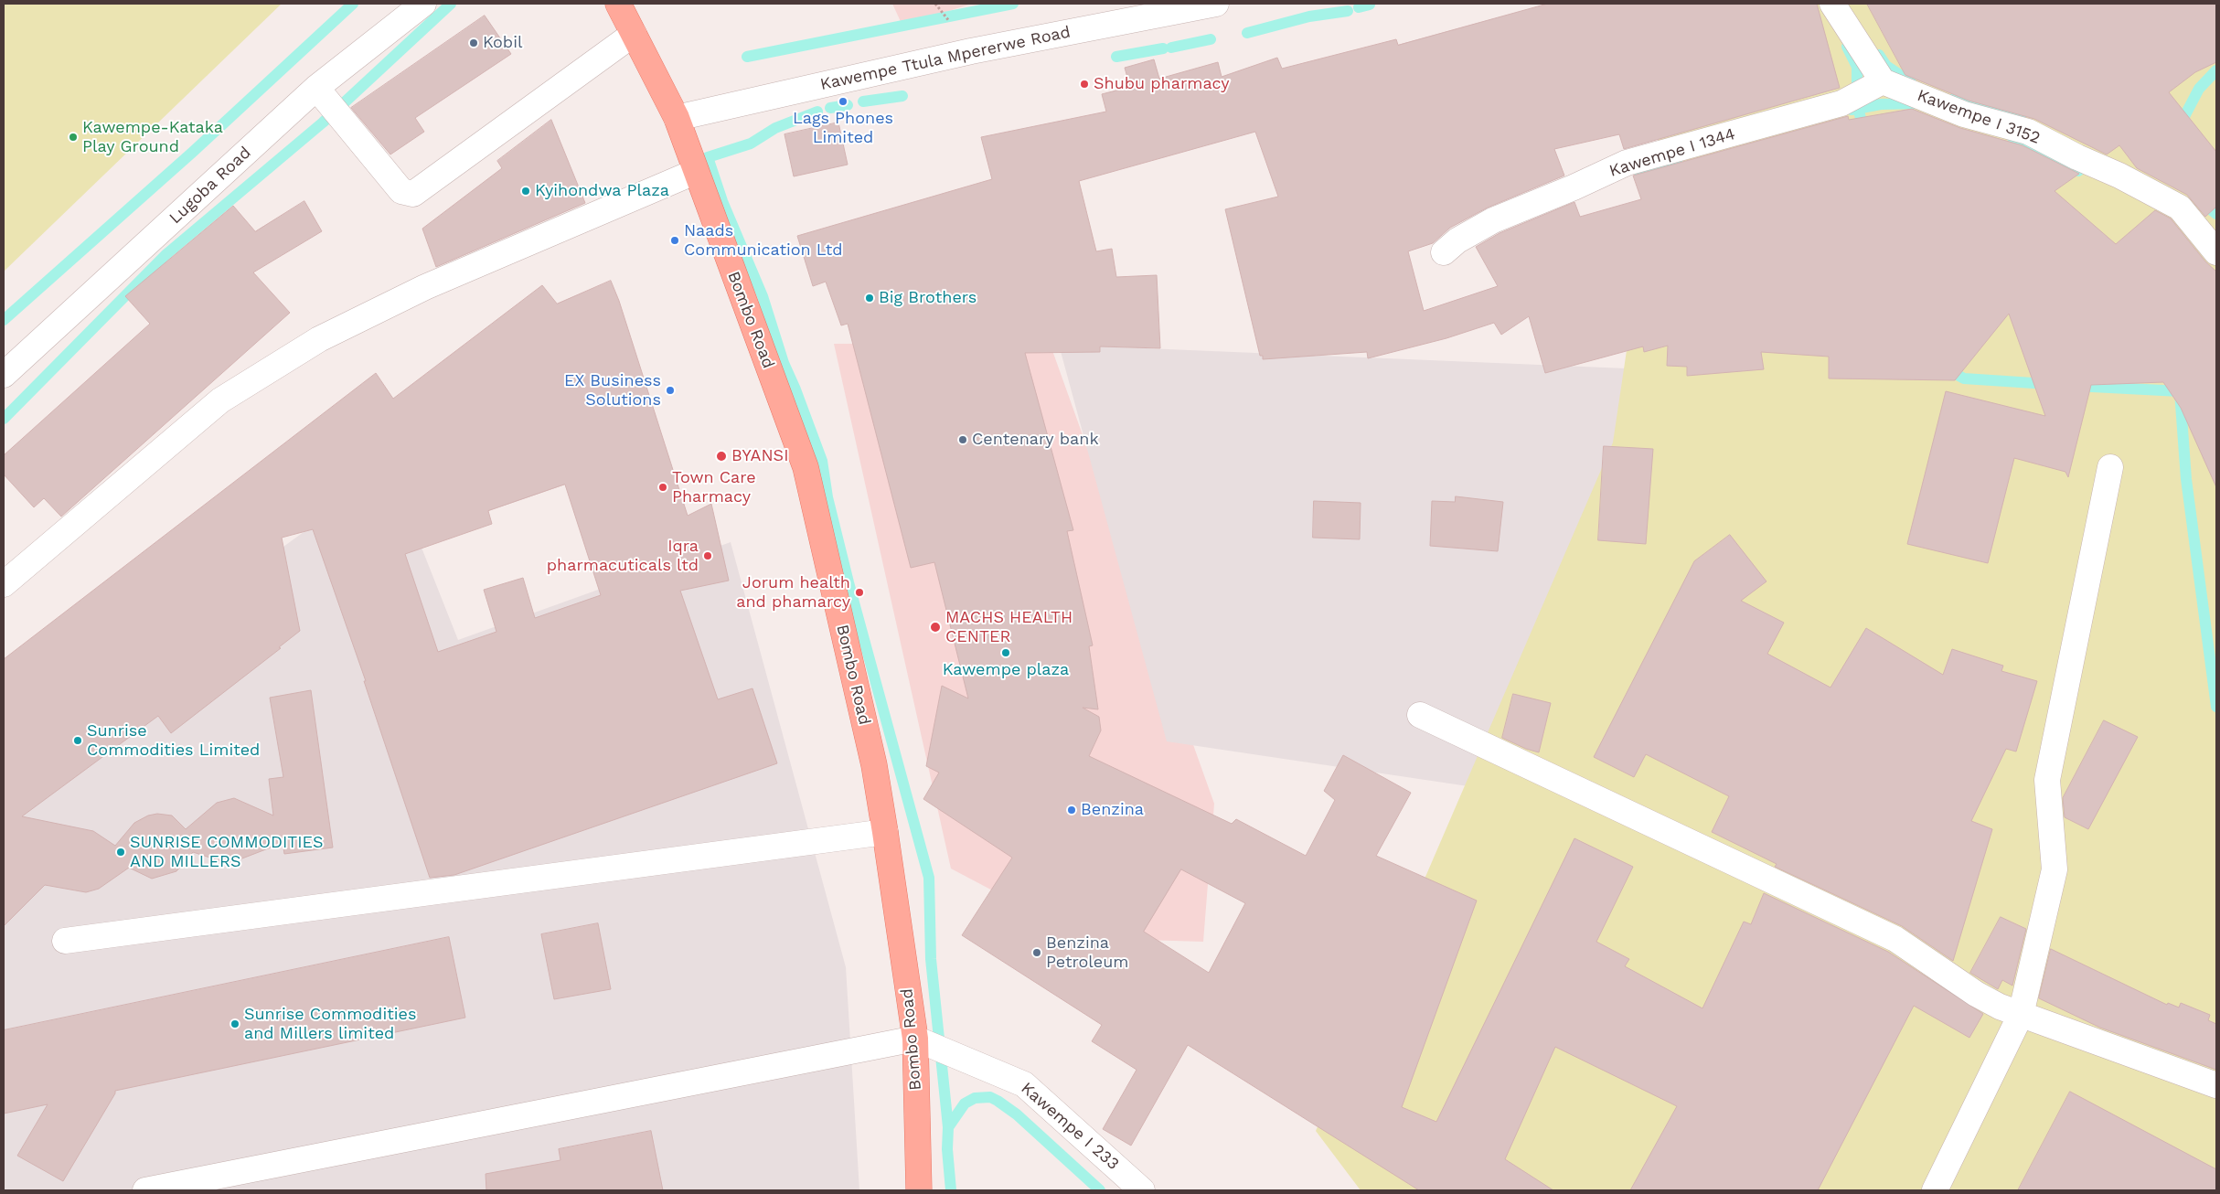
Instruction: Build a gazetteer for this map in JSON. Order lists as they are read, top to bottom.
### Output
{
  "streets": {
    "main road": ["Bombo Road"],
    "street": [
      "Kawempe Ttula Mpererwe Road",
      "Kawempe I 3152",
      "Kawempe I 1344",
      "Lugoba Road",
      "Kawempe I 233"
    ]
  },
  "crossings": [
    ["Kawempe Ttula Mpererwe Road", "Bombo Road"],
    ["Kawempe I 3152", "Kawempe I 1344"],
    ["Bombo Road", "Kawempe I 233"]
  ],
  "places": [
    "Kobil",
    "Shubu pharmacy",
    "Lags Phones Limited",
    "Kawempe-Kataka Play Ground",
    "Kyihondwa Plaza",
    "Naads Communication Ltd",
    "Big Brothers",
    "EX Business Solutions",
    "Centenary bank",
    "BYANSI",
    "Town Care Pharmacy",
    "Iqra pharmacuticals ltd",
    "Jorum health and phamarcy",
    "MACHS HEALTH CENTER",
    "Kawempe plaza",
    "Sunrise Commodities Limited",
    "Benzina",
    "SUNRISE COMMODITIES AND MILLERS",
    "Benzina Petroleum",
    "Sunrise Commodities and Millers limited"
  ]
}
